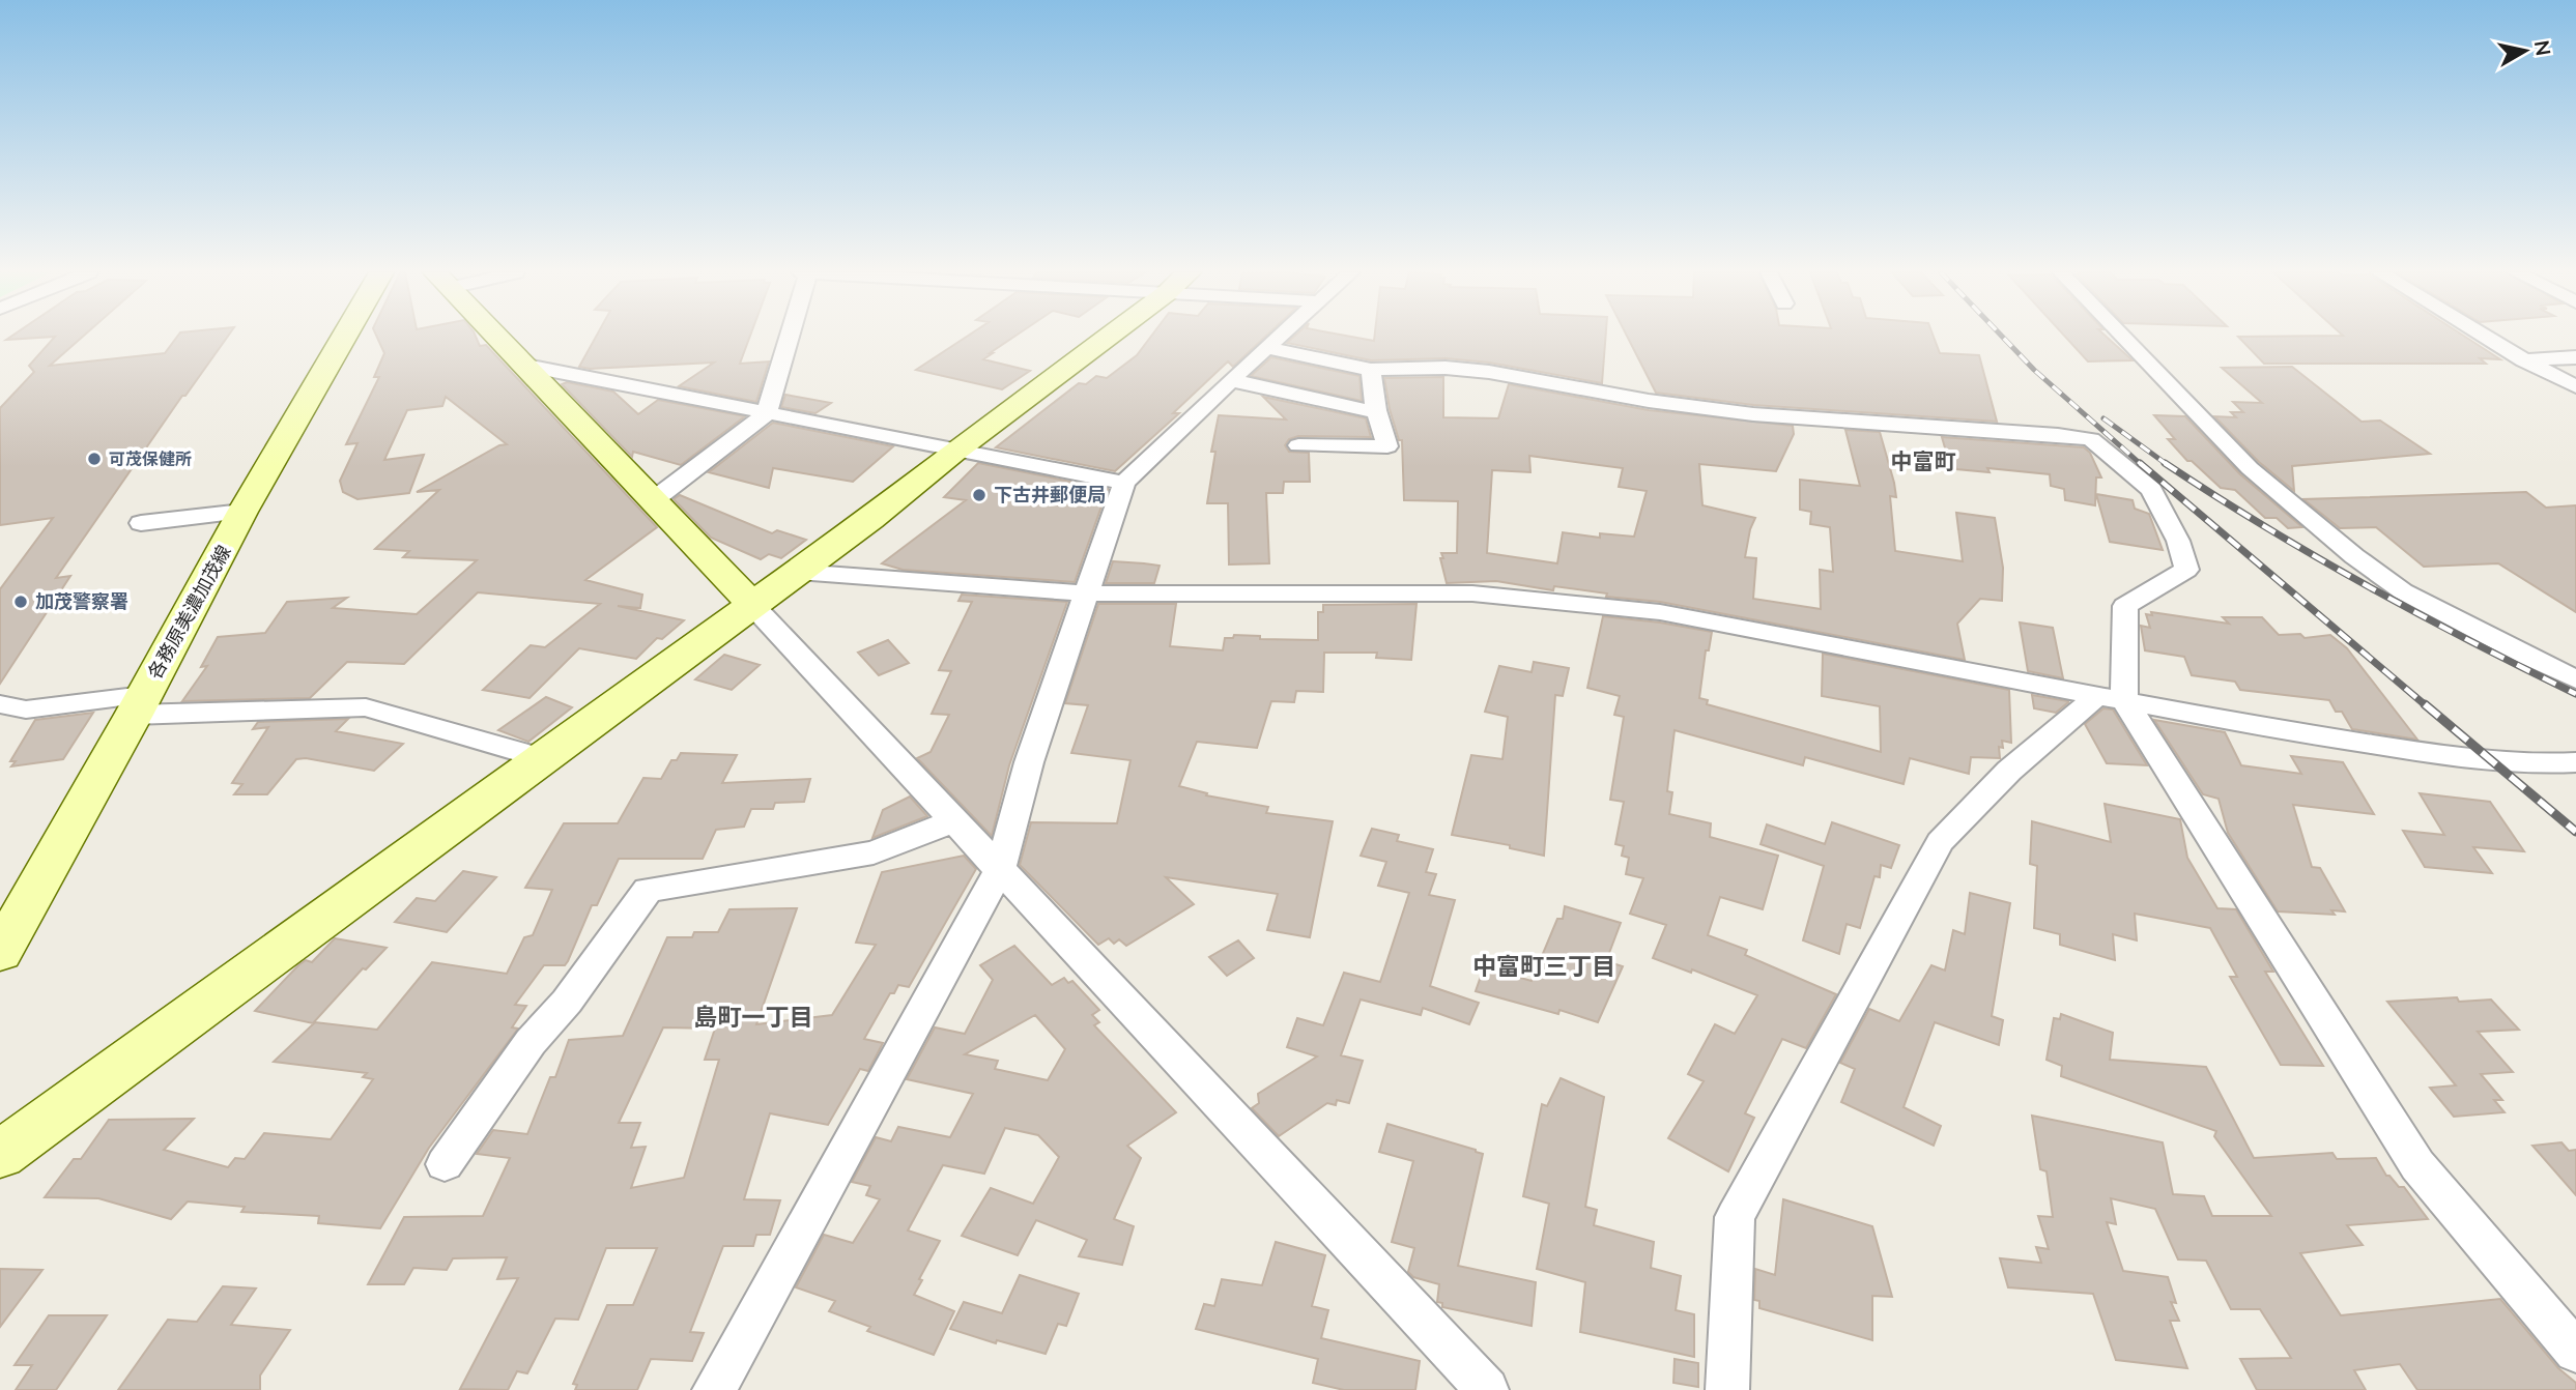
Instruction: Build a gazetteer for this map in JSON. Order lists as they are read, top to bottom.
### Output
{
  "streets": {
    "street": ["各務原美濃加茂線"]
  },
  "districts": ["中富町", "中富町三丁目", "島町一丁目"],
  "places": ["可茂保健所", "下古井郵便局", "加茂警察署"],
  "north": "right"
}
